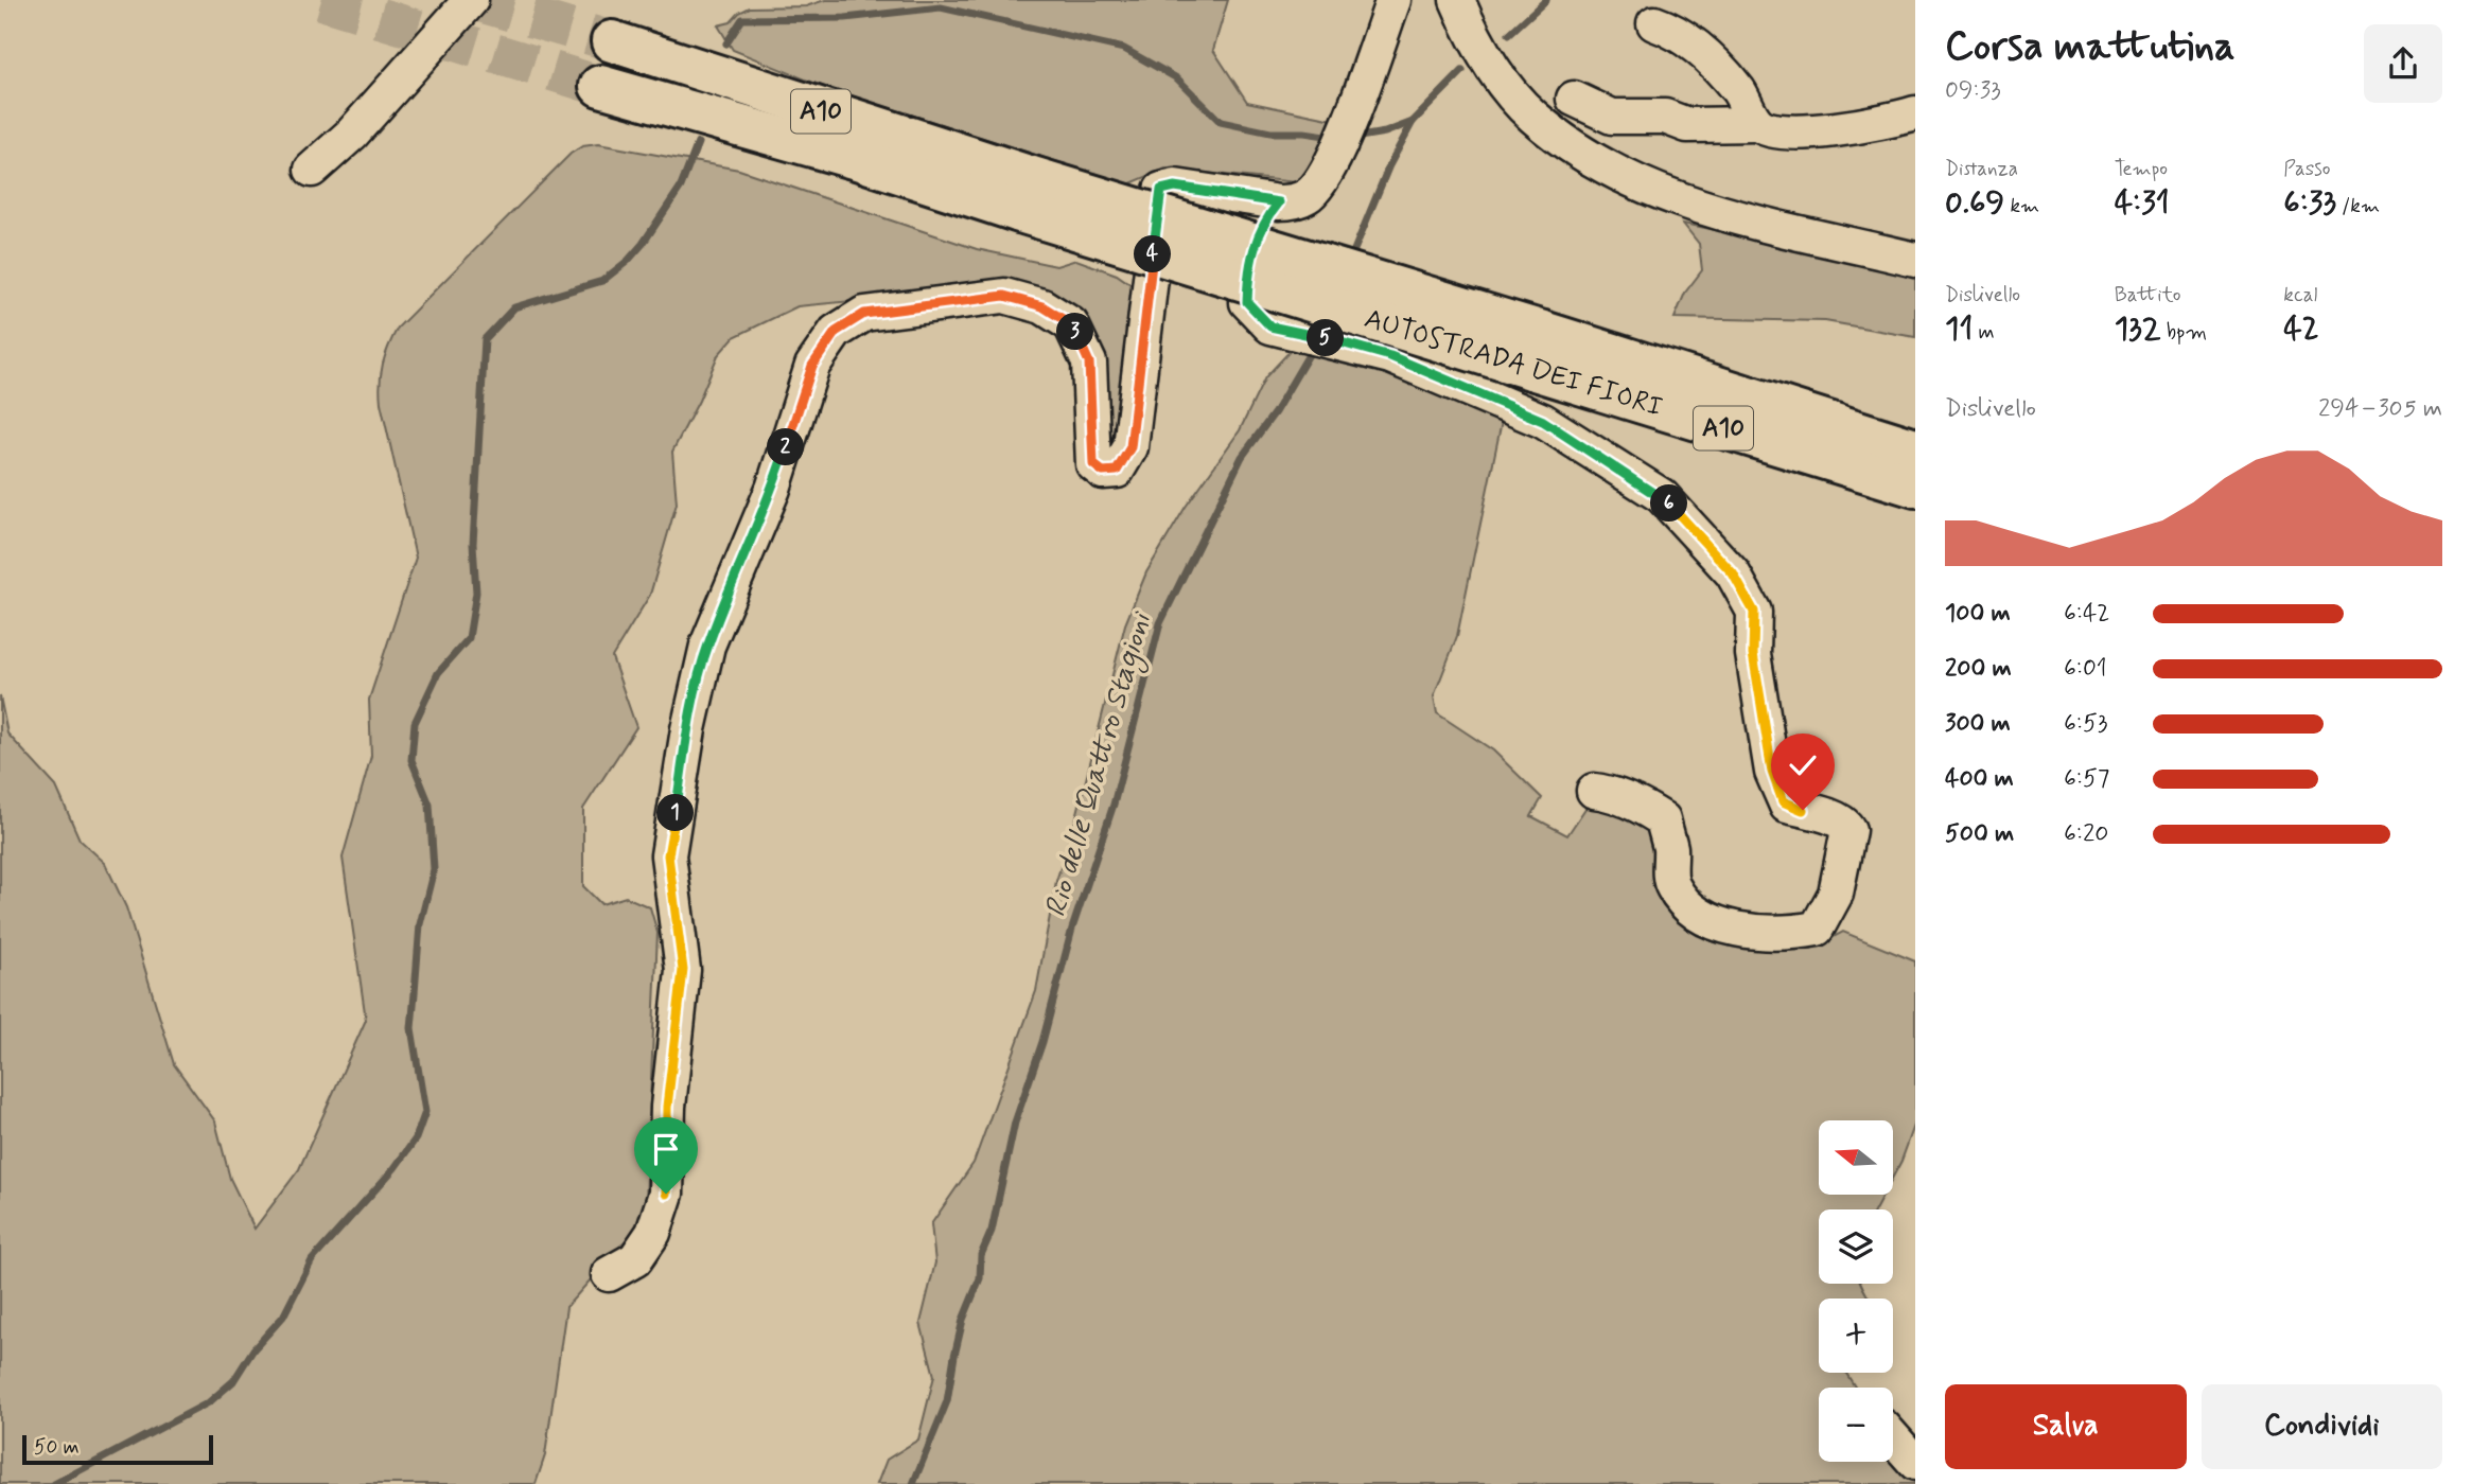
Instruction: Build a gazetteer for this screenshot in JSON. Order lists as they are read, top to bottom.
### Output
{
  "streets": {
    "highway": ["A10", "AUTOSTRADA DEI FIORI"]
  },
  "water": ["Rio delle Quattro Stagioni"],
  "scale_bar": "50 m",
  "north": "left",
  "page": {
    "heading": ["Corsa mattutina", "09:33"],
    "stats": [
      ["Distanza", "0.69 km"],
      ["Tempo", "4:31"],
      ["Passo", "6:33 /km"],
      ["Dislivello", "11 m"],
      ["Battito", "132 bpm"],
      ["kcal", "42"]
    ],
    "pins": [
      "4",
      "3",
      "5",
      "2",
      "6",
      "1"
    ],
    "chart": ["Dislivello", "294–305 m"],
    "list": [
      {
        "name": "100 m",
        "note": "6:42"
      },
      {
        "name": "200 m",
        "note": "6:01"
      },
      {
        "name": "300 m",
        "note": "6:53"
      },
      {
        "name": "400 m",
        "note": "6:57"
      },
      {
        "name": "500 m",
        "note": "6:20"
      }
    ],
    "map_buttons": ["+", "−"],
    "buttons": ["Salva", "Condividi"],
    "scale": "50 m"
  }
}
